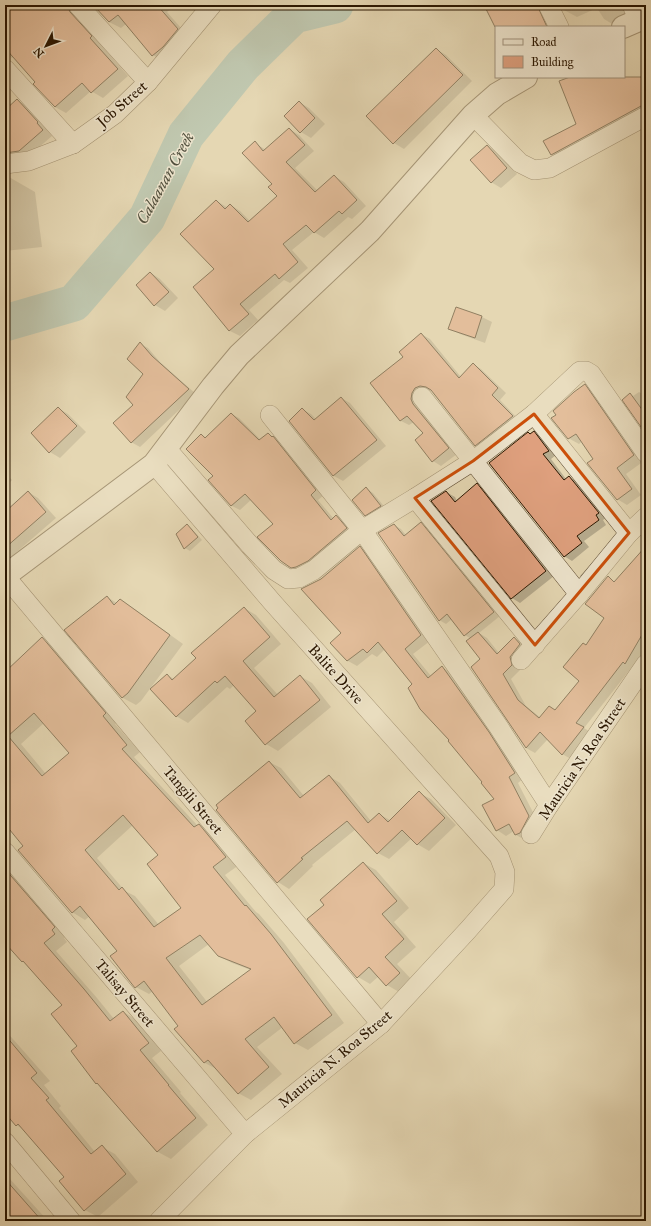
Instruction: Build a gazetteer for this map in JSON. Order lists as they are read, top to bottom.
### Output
{
  "streets": {
    "street": [
      "Job Street",
      "Balite Drive",
      "Mauricia N. Roa Street",
      "Tangili Street",
      "Talisay Street"
    ]
  },
  "crossings": [
    ["Balite Drive", "Mauricia N. Roa Street"],
    ["Mauricia N. Roa Street", "Tangili Street"],
    ["Mauricia N. Roa Street", "Talisay Street"]
  ],
  "water": ["Calaanan Creek"],
  "legend": ["Road", "Building"],
  "north": "bottom left"
}
